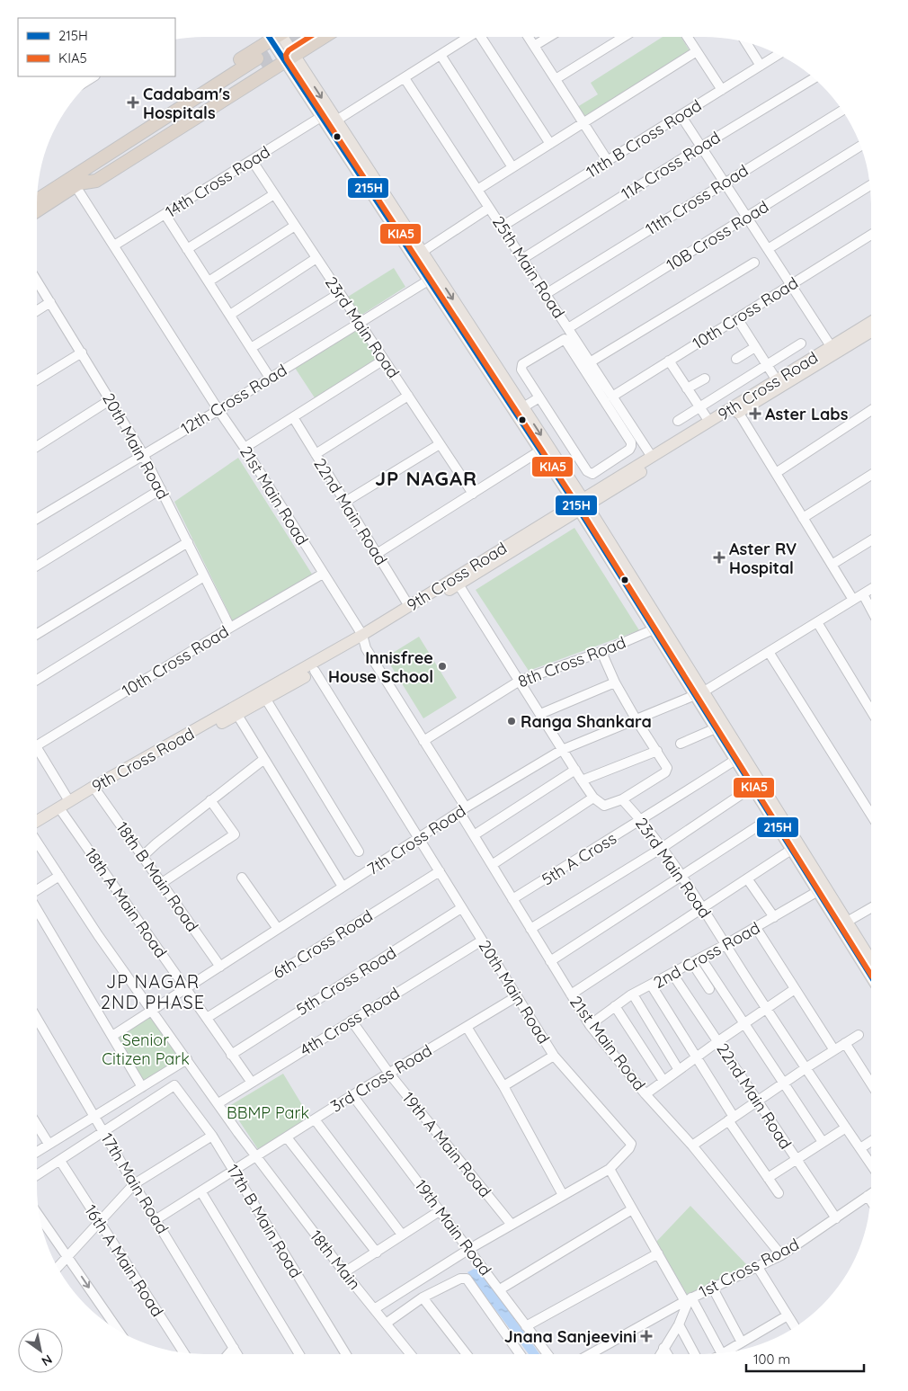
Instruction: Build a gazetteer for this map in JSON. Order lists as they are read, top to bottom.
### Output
{
  "streets": {
    "main road": ["9th Cross Road"],
    "street": [
      "11th B Cross Road",
      "11A Cross Road",
      "14th Cross Road",
      "11th Cross Road",
      "10B Cross Road",
      "25th Main Road",
      "10th Cross Road",
      "23rd Main Road",
      "12th Cross Road",
      "20th Main Road",
      "21st Main Road",
      "22nd Main Road",
      "8th Cross Road",
      "7th Cross Road",
      "5th A Cross",
      "18th B Main Road",
      "18th A Main Road",
      "6th Cross Road",
      "2nd Cross Road",
      "5th Cross Road",
      "4th Cross Road",
      "3rd Cross Road",
      "19th A Main Road",
      "17th Main Road",
      "17th B Main Road",
      "19th Main Road",
      "18th Main",
      "16th A Main Road",
      "1st Cross Road"
    ]
  },
  "crossings": [
    ["11th B Cross Road", "25th Main Road"],
    ["11A Cross Road", "25th Main Road"],
    ["14th Cross Road", "23rd Main Road"],
    ["14th Cross Road", "21st Main Road"],
    ["11th Cross Road", "25th Main Road"],
    ["10B Cross Road", "25th Main Road"],
    ["25th Main Road", "10th Cross Road"],
    ["25th Main Road", "9th Cross Road"],
    ["10th Cross Road", "20th Main Road"],
    ["10th Cross Road", "21st Main Road"],
    ["23rd Main Road", "12th Cross Road"],
    ["23rd Main Road", "5th A Cross"],
    ["23rd Main Road", "2nd Cross Road"],
    ["9th Cross Road", "20th Main Road"],
    ["9th Cross Road", "21st Main Road"],
    ["9th Cross Road", "22nd Main Road"],
    ["9th Cross Road", "18th B Main Road"],
    ["9th Cross Road", "18th A Main Road"],
    ["12th Cross Road", "20th Main Road"],
    ["12th Cross Road", "21st Main Road"],
    ["20th Main Road", "7th Cross Road"],
    ["20th Main Road", "6th Cross Road"],
    ["20th Main Road", "5th Cross Road"],
    ["20th Main Road", "4th Cross Road"],
    ["20th Main Road", "3rd Cross Road"],
    ["21st Main Road", "8th Cross Road"],
    ["21st Main Road", "7th Cross Road"],
    ["21st Main Road", "5th A Cross"],
    ["21st Main Road", "2nd Cross Road"],
    ["21st Main Road", "1st Cross Road"],
    ["22nd Main Road", "2nd Cross Road"],
    ["22nd Main Road", "1st Cross Road"],
    ["7th Cross Road", "18th B Main Road"],
    ["7th Cross Road", "18th A Main Road"],
    ["7th Cross Road", "18th Main"],
    ["18th A Main Road", "6th Cross Road"],
    ["18th A Main Road", "5th Cross Road"],
    ["18th A Main Road", "4th Cross Road"],
    ["4th Cross Road", "19th A Main Road"],
    ["4th Cross Road", "18th Main"],
    ["3rd Cross Road", "19th A Main Road"],
    ["3rd Cross Road", "17th Main Road"],
    ["3rd Cross Road", "17th B Main Road"],
    ["3rd Cross Road", "19th Main Road"],
    ["3rd Cross Road", "18th Main"],
    ["17th Main Road", "17th B Main Road"]
  ],
  "districts": ["JP NAGAR", "JP NAGAR 2ND PHASE"],
  "parks": ["Senior Citizen Park", "BBMP Park"],
  "places": {
    "health": [
      "Cadabam's Hospitals",
      "Aster Labs",
      "Aster RV Hospital",
      "Jnana Sanjeevini"
    ],
    "other": ["Innisfree House School", "Ranga Shankara"]
  },
  "lines": ["transit line 215H", "transit line KIA5"],
  "legend": ["215H", "KIA5"],
  "scale_bar": "100 m",
  "north": "bottom right"
}
